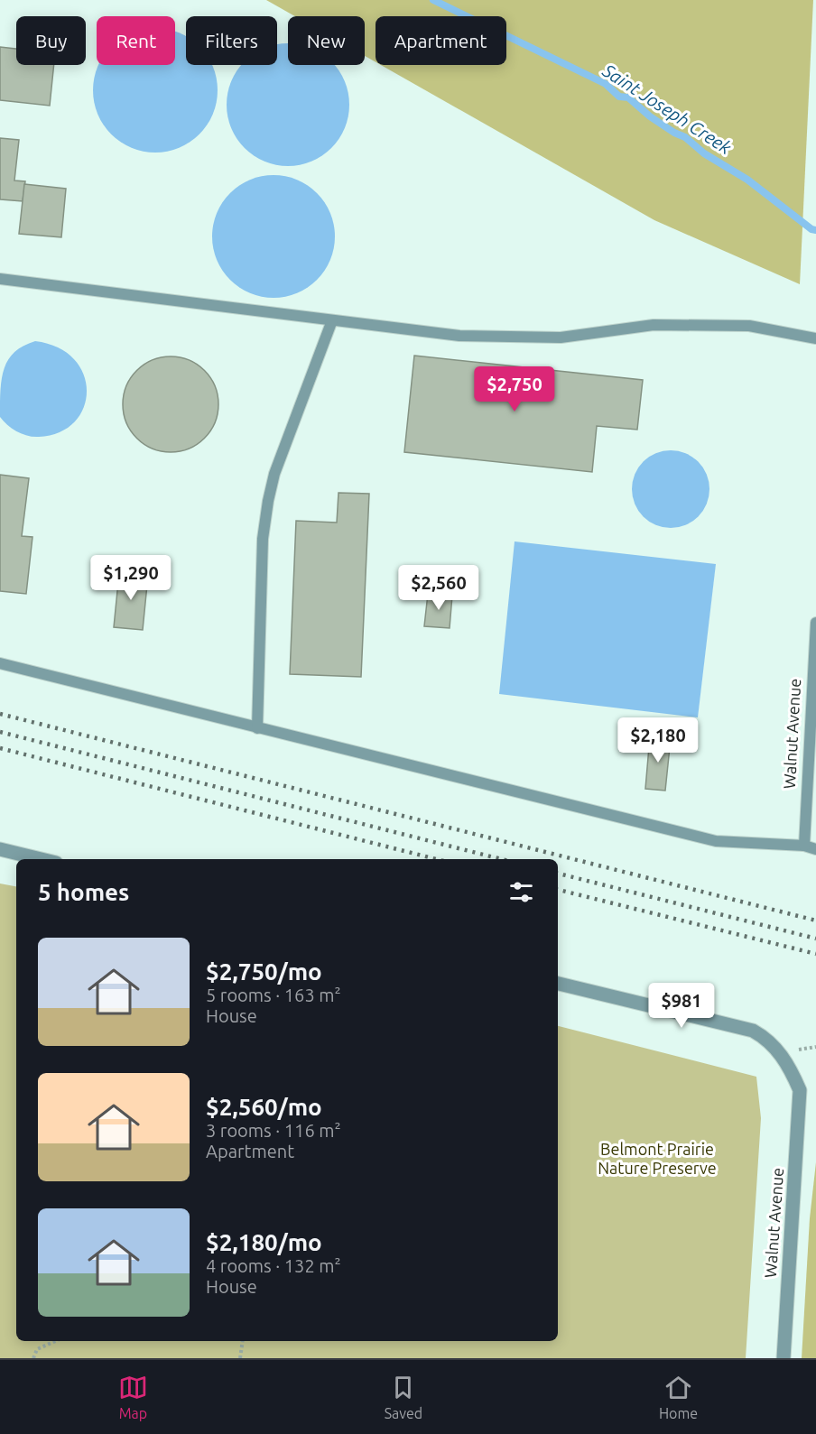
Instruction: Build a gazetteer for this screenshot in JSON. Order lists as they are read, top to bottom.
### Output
{
  "streets": {
    "street": ["Walnut Avenue"]
  },
  "water": ["Saint Joseph Creek"],
  "parks": ["Belmont Prairie Nature Preserve"],
  "page": {
    "chip": [
      "Buy",
      "Rent",
      "Filters",
      "New",
      "Apartment"
    ],
    "price": [
      "$2,750",
      "$1,290",
      "$2,560",
      "$2,180",
      "$981"
    ],
    "heading": "5 homes",
    "list": [
      {
        "name": "$2,750/mo",
        "note": "5 rooms · 163 m² · House"
      },
      {
        "name": "$2,560/mo",
        "note": "3 rooms · 116 m² · Apartment"
      },
      {
        "name": "$2,180/mo",
        "note": "4 rooms · 132 m² · House"
      }
    ],
    "tabs": ["Map", "Saved", "Home"]
  }
}
